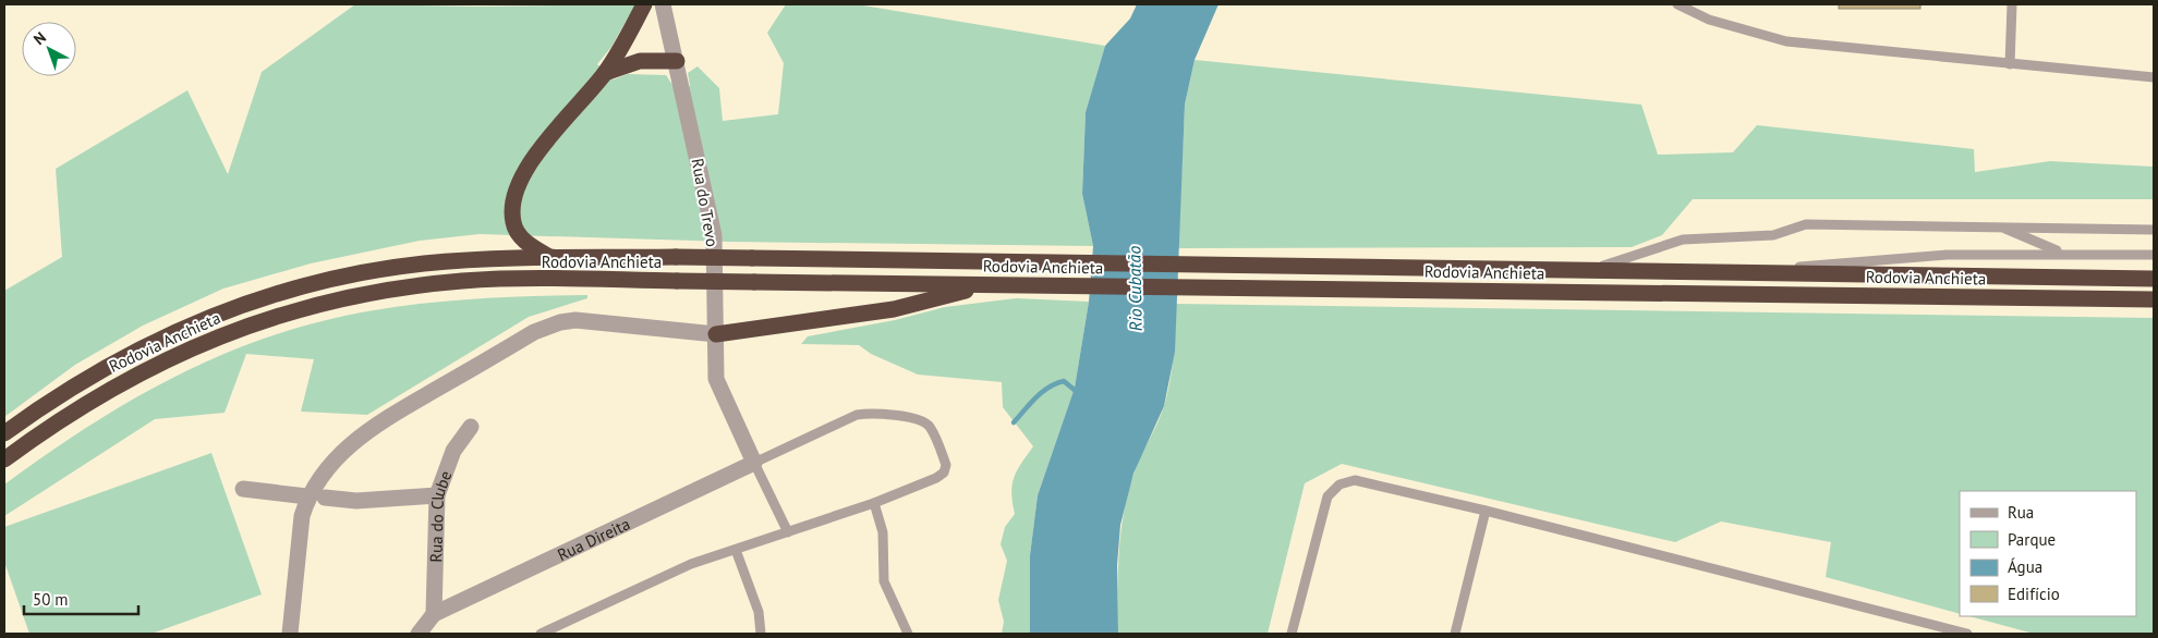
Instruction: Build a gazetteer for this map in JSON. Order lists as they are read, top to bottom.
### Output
{
  "streets": {
    "highway": ["Rodovia Anchieta"],
    "street": ["Rua do Trevo", "Rua do Clube", "Rua Direita"]
  },
  "crossings": [
    ["Rua do Trevo", "Rua Direita"],
    ["Rua do Clube", "Rua Direita"]
  ],
  "water": ["Rio Cubatão"],
  "legend": [
    "Rua",
    "Parque",
    "Água",
    "Edifício"
  ],
  "scale_bar": "50 m",
  "north": "top left"
}
